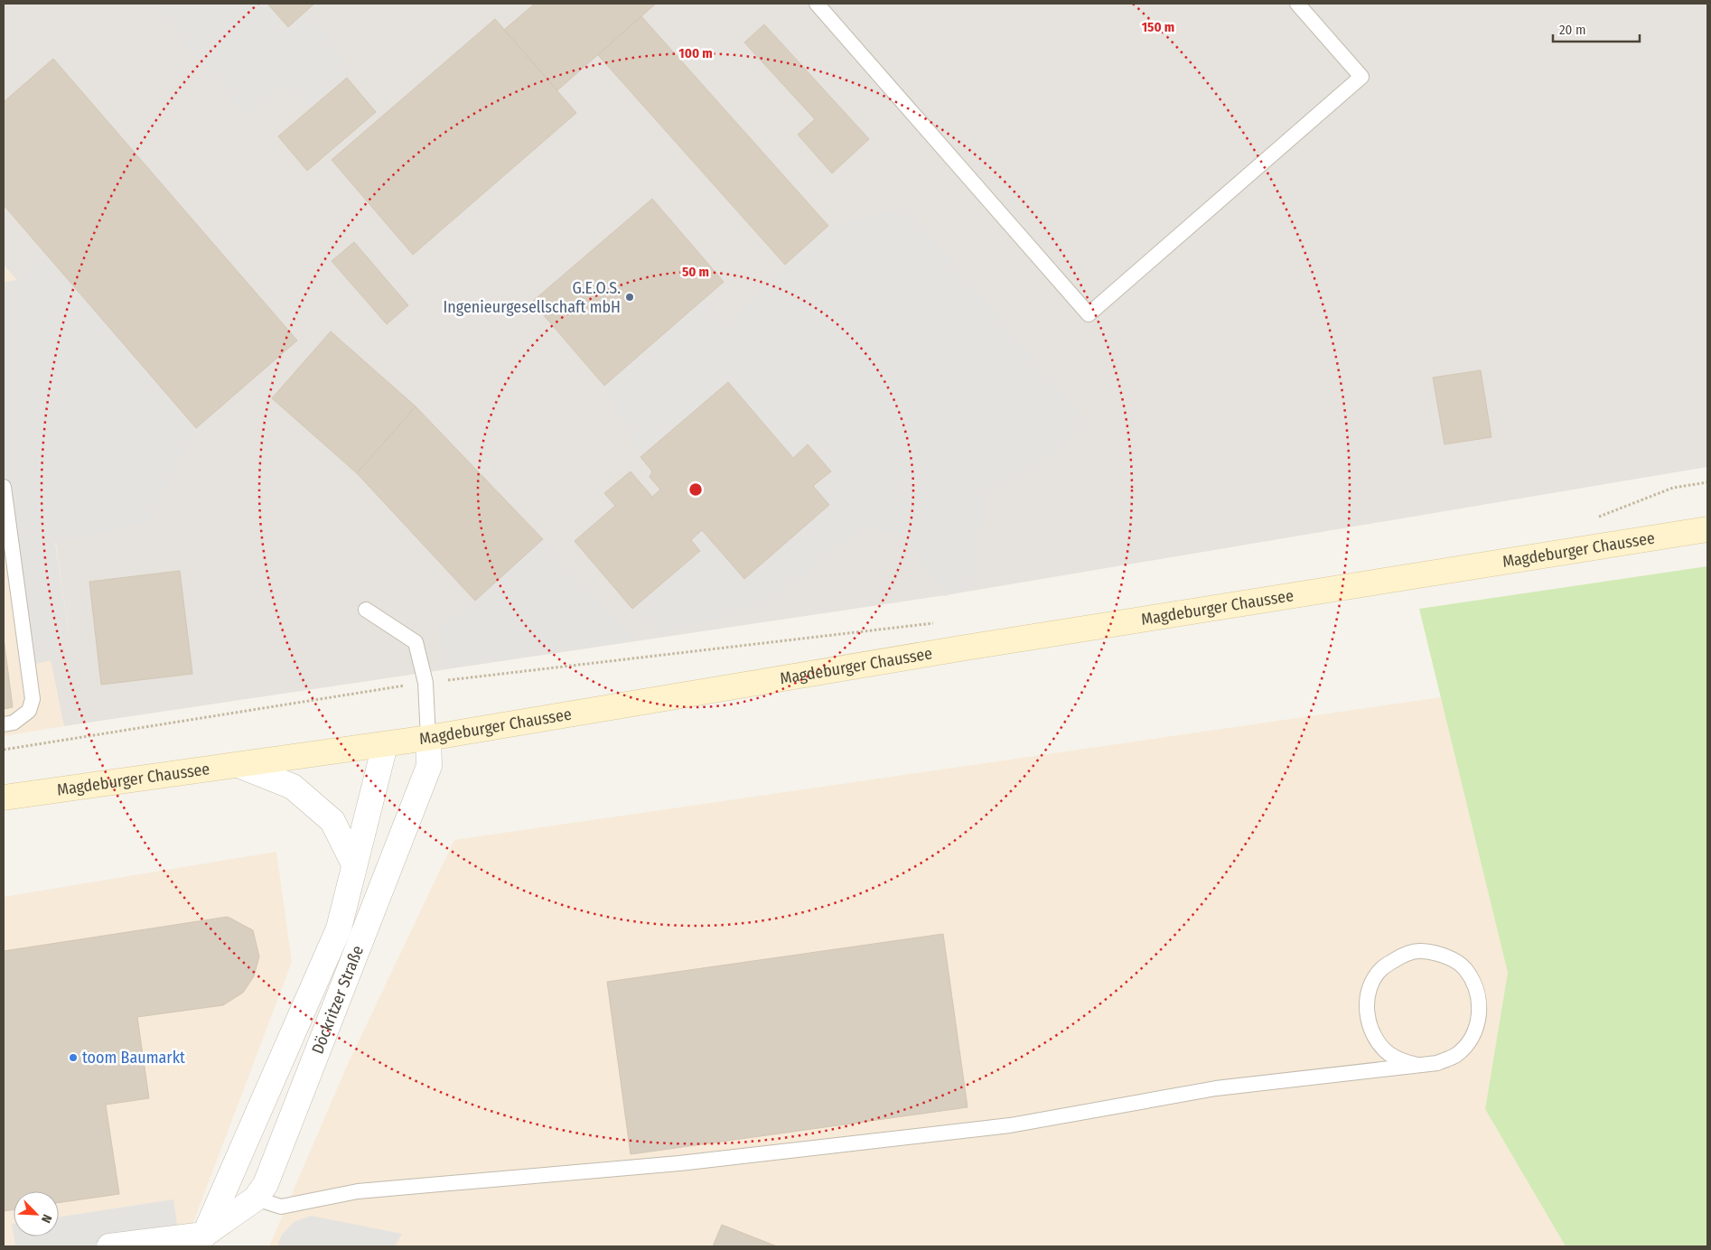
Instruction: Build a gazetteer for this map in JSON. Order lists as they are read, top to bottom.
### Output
{
  "streets": {
    "main road": ["Magdeburger Chaussee"],
    "street": ["Döckritzer Straße"]
  },
  "crossings": [
    ["Magdeburger Chaussee", "Döckritzer Straße"]
  ],
  "places": ["G.E.O.S. Ingenieurgesellschaft mbH", "toom Baumarkt"],
  "scale_bar": "20 m",
  "north": "bottom right",
  "rings": ["150 m", "100 m", "50 m"]
}
